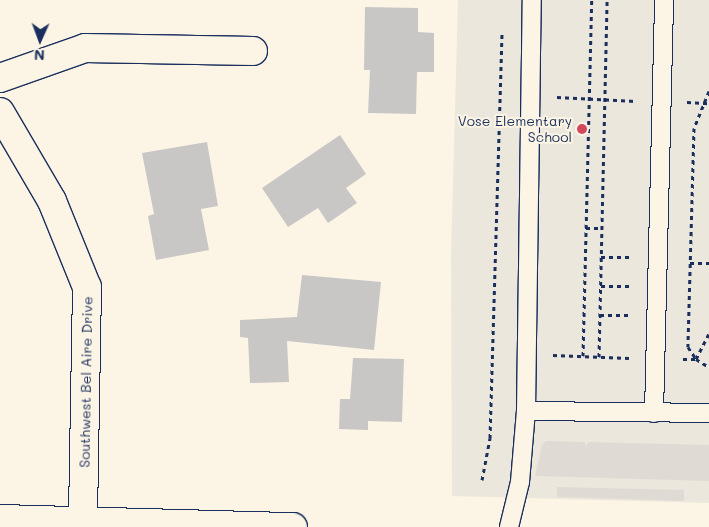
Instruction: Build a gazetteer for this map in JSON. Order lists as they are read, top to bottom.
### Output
{
  "streets": {
    "street": ["Southwest Bel Aire Drive"]
  },
  "places": ["Vose Elementary School"],
  "north": "bottom"
}
